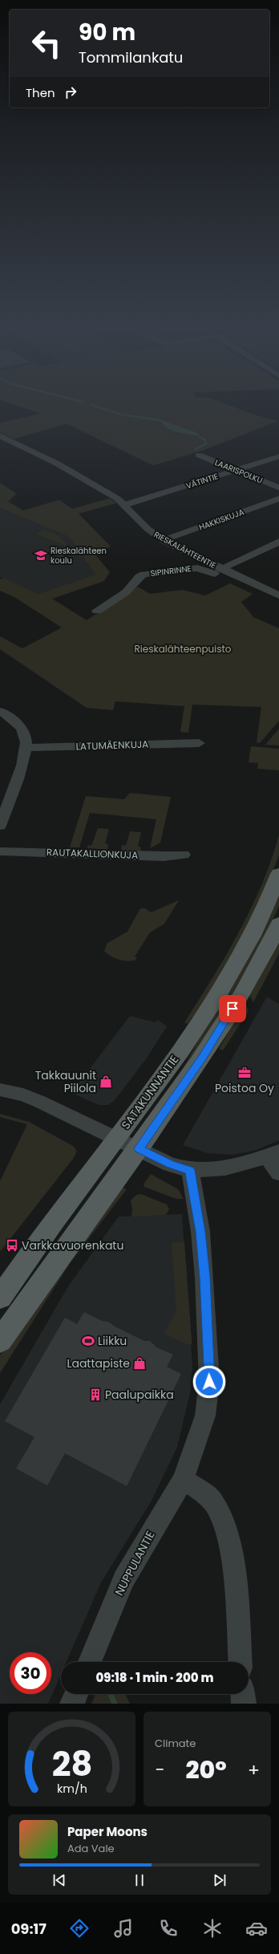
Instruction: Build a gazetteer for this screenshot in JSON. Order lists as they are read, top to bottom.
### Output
{
  "streets": {
    "main road": ["SATAKUNNANTIE"],
    "street": [
      "LAARISPOLKU",
      "VÄTINTIE",
      "HAKKISKUJA",
      "RIESKALÄHTEENTIE",
      "SIPINRINNE",
      "LATUMÄENKUJA",
      "RAUTAKALLIONKUJA",
      "NUPPULANTIE"
    ]
  },
  "crossings": [
    ["LAARISPOLKU", "VÄTINTIE"],
    ["VÄTINTIE", "RIESKALÄHTEENTIE"],
    ["HAKKISKUJA", "RIESKALÄHTEENTIE"],
    ["RIESKALÄHTEENTIE", "SIPINRINNE"]
  ],
  "parks": ["Rieskalähteenpuisto"],
  "places": {
    "school or university": ["Rieskalähteen koulu"],
    "office": ["Poistoa Oy"],
    "shop": ["Takkauunit Piilola", "Laattapiste"],
    "bus stop": ["Varkkavuorenkatu"],
    "sports": ["Liikku"],
    "building": ["Paalupaikka"]
  },
  "page": {
    "turn": ["90 m", "Tommilankatu"],
    "then": "Then",
    "limit": "30",
    "trip": "09:18 · 1 min · 200 m",
    "tile": "Climate",
    "heat": ["−", "20°", "+"],
    "song": ["Paper Moons", "Ada Vale"],
    "tabs": "09:17",
    "gauge": ["28", "km/h"]
  }
}
